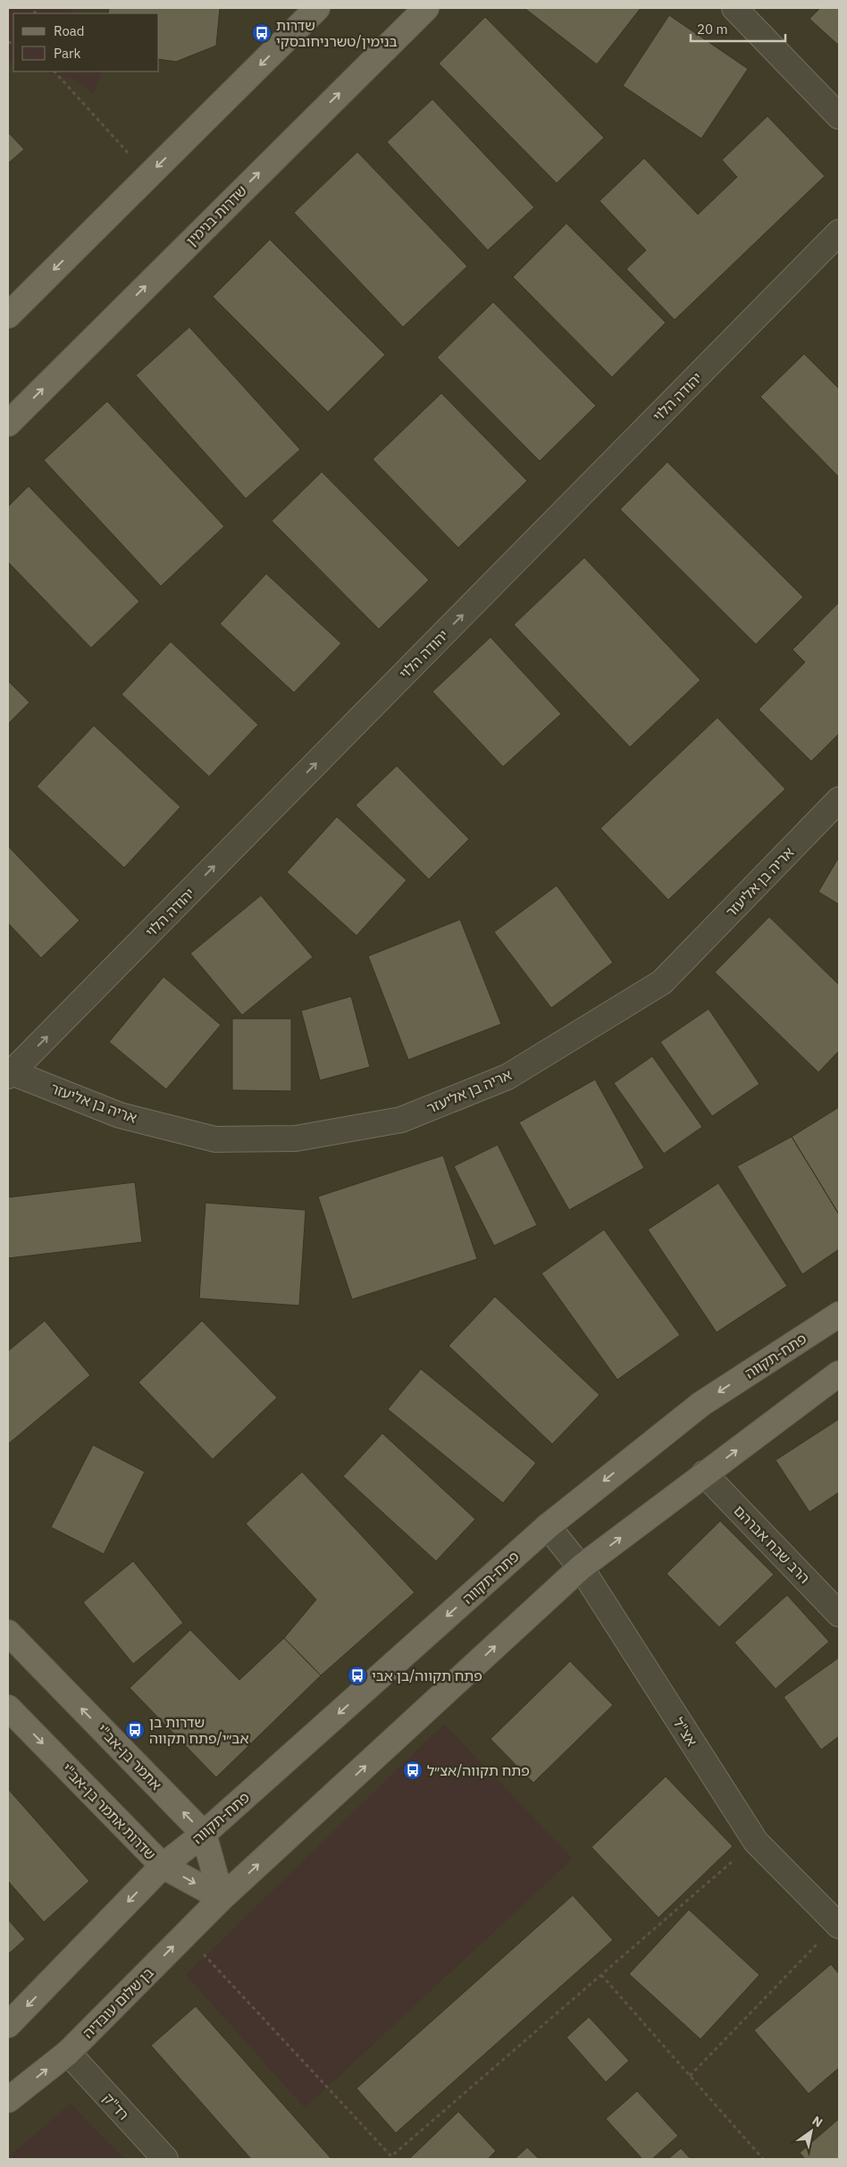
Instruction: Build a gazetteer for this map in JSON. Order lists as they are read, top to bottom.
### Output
{
  "streets": {
    "main road": [
      "שדרות בנימין",
      "פתח-תקווה",
      "אתמר בן-אב\"י",
      "שדרות אתמר בן-אב\"י",
      "בן שלום עובדיה"
    ],
    "street": [
      "יהודה הלוי",
      "אריה בן אליעזר",
      "הרב שבח אברהם",
      "אצ\"ל",
      "רד\"ק"
    ]
  },
  "crossings": [
    ["יהודה הלוי", "אריה בן אליעזר"],
    ["פתח-תקווה", "אצ\"ל"],
    ["פתח-תקווה", "אתמר בן-אב\"י"],
    ["פתח-תקווה", "שדרות אתמר בן-אב\"י"],
    ["אתמר בן-אב\"י", "שדרות אתמר בן-אב\"י"],
    ["אתמר בן-אב\"י", "בן שלום עובדיה"],
    ["שדרות אתמר בן-אב\"י", "בן שלום עובדיה"],
    ["בן שלום עובדיה", "רד\"ק"]
  ],
  "one_way": ["יהודה הלוי", "אתמר בן-אב\"י", "שדרות אתמר בן-אב\"י"],
  "places": {
    "bus stop": [
      "שדרות בנימין/טשרניחובסקי",
      "פתח תקווה/בן אבי",
      "שדרות בן אב״י/פתח תקווה",
      "פתח תקווה/אצ״ל"
    ]
  },
  "legend": ["Road", "Park"],
  "scale_bar": "20 m",
  "north": "top right"
}
